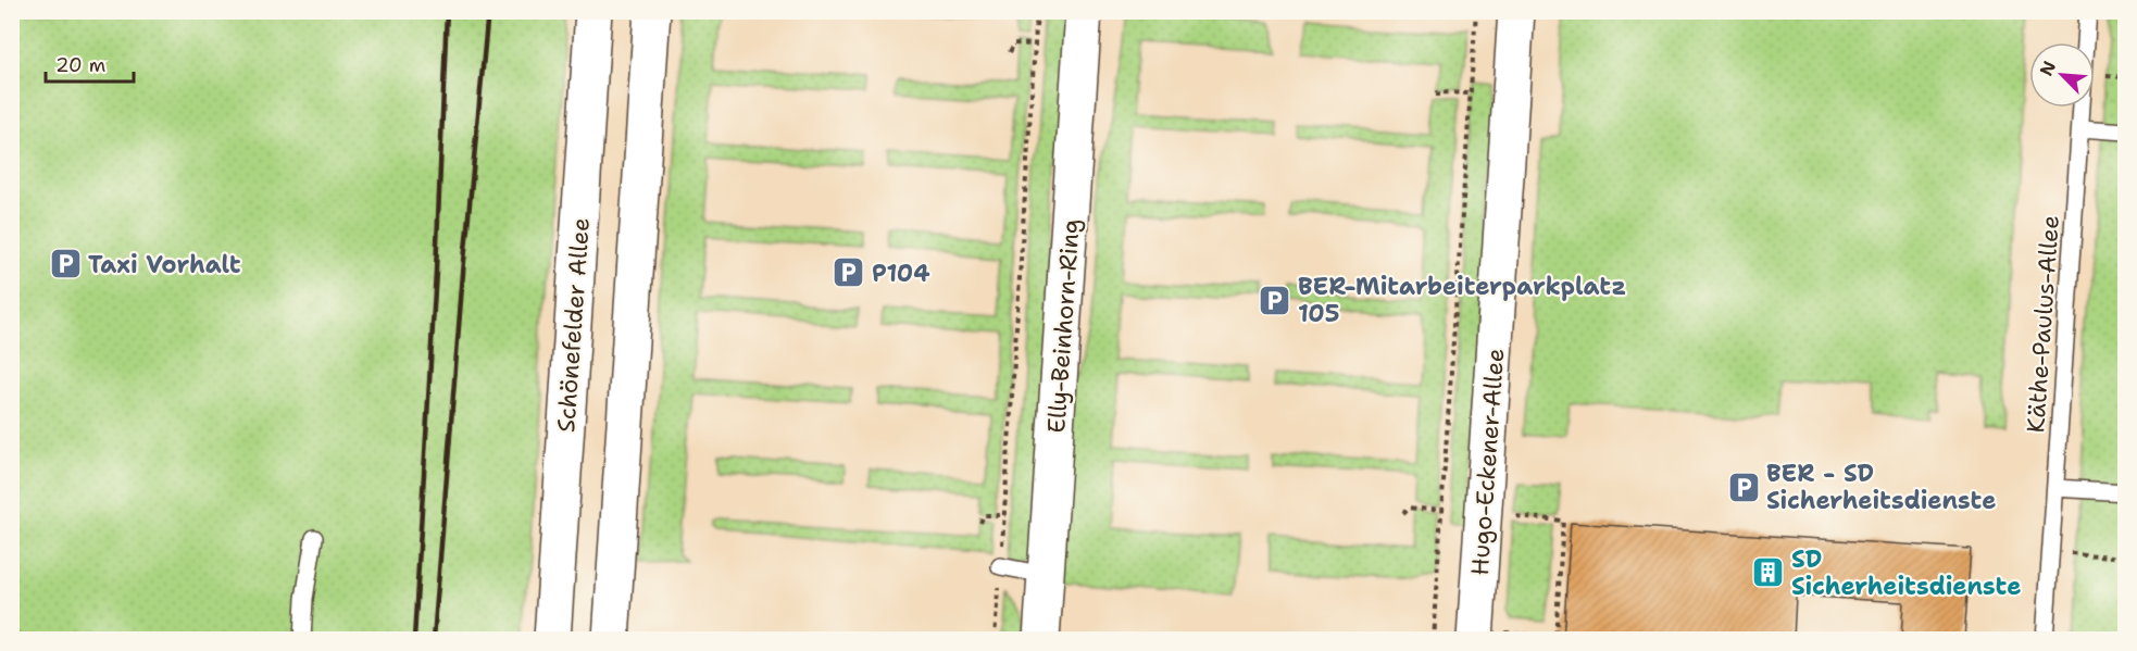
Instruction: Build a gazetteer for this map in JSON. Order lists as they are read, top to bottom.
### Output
{
  "streets": {
    "main road": ["Schönefelder Allee", "Elly-Beinhorn-Ring", "Hugo-Eckener-Allee"],
    "lane": ["Käthe-Paulus-Allee"]
  },
  "places": {
    "parking": [
      "Taxi Vorhalt",
      "P104",
      "BER-Mitarbeiterparkplatz 105",
      "BER - SD Sicherheitsdienste"
    ],
    "building": ["SD Sicherheitsdienste"]
  },
  "scale_bar": "20 m",
  "north": "top left"
}
